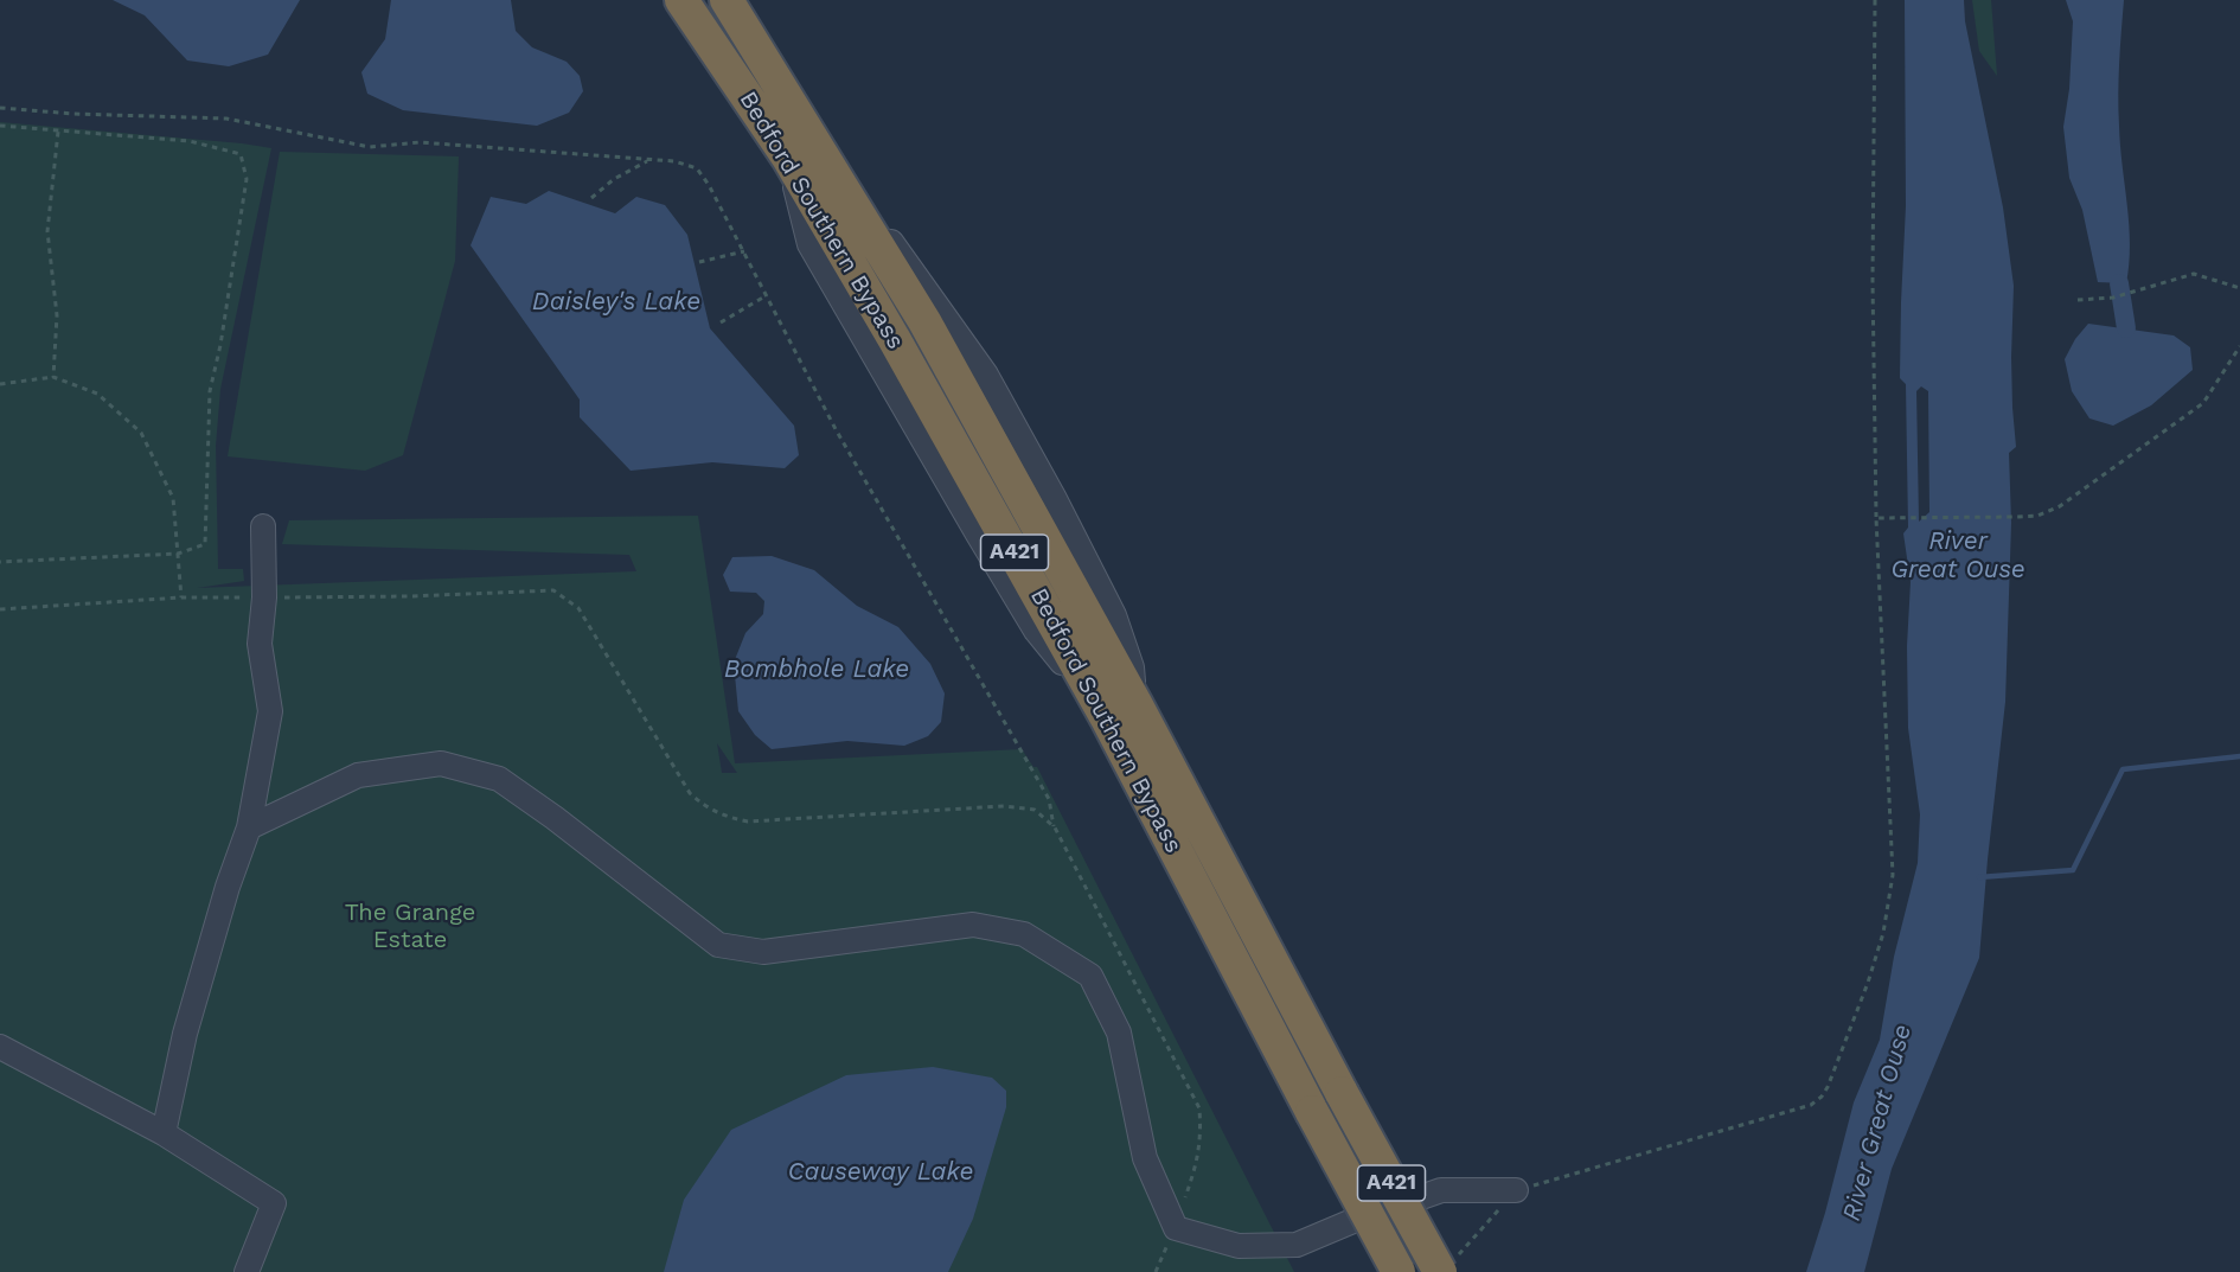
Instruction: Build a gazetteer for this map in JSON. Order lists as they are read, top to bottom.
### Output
{
  "streets": {
    "highway": ["Bedford Southern Bypass", "A421"]
  },
  "water": [
    "Daisley's Lake",
    "River Great Ouse",
    "Bombhole Lake",
    "Causeway Lake"
  ],
  "parks": ["The Grange Estate"]
}
